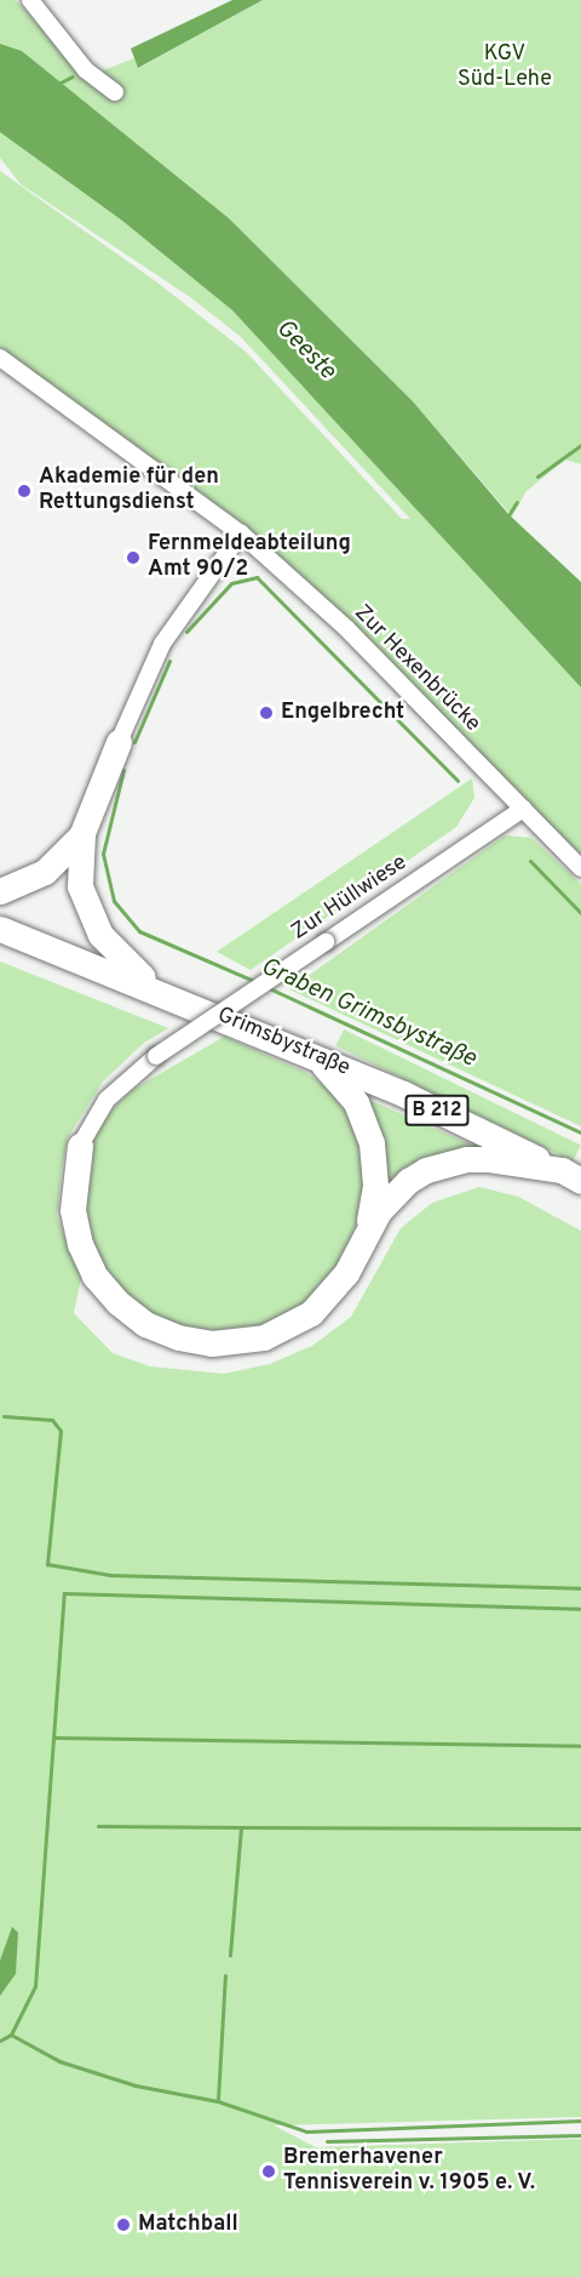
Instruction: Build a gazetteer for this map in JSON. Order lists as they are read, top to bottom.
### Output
{
  "streets": {
    "highway": ["Grimsbystraße", "B 212"],
    "street": ["Zur Hexenbrücke", "Zur Hüllwiese"]
  },
  "crossings": [
    ["Zur Hexenbrücke", "Zur Hüllwiese"]
  ],
  "water": ["Geeste", "Graben Grimsbystraße"],
  "parks": ["KGV Süd-Lehe"],
  "places": [
    "Akademie für den Rettungsdienst",
    "Fernmeldeabteilung Amt 90/2",
    "Engelbrecht",
    "Bremerhavener Tennisverein v. 1905 e. V.",
    "Matchball"
  ]
}
